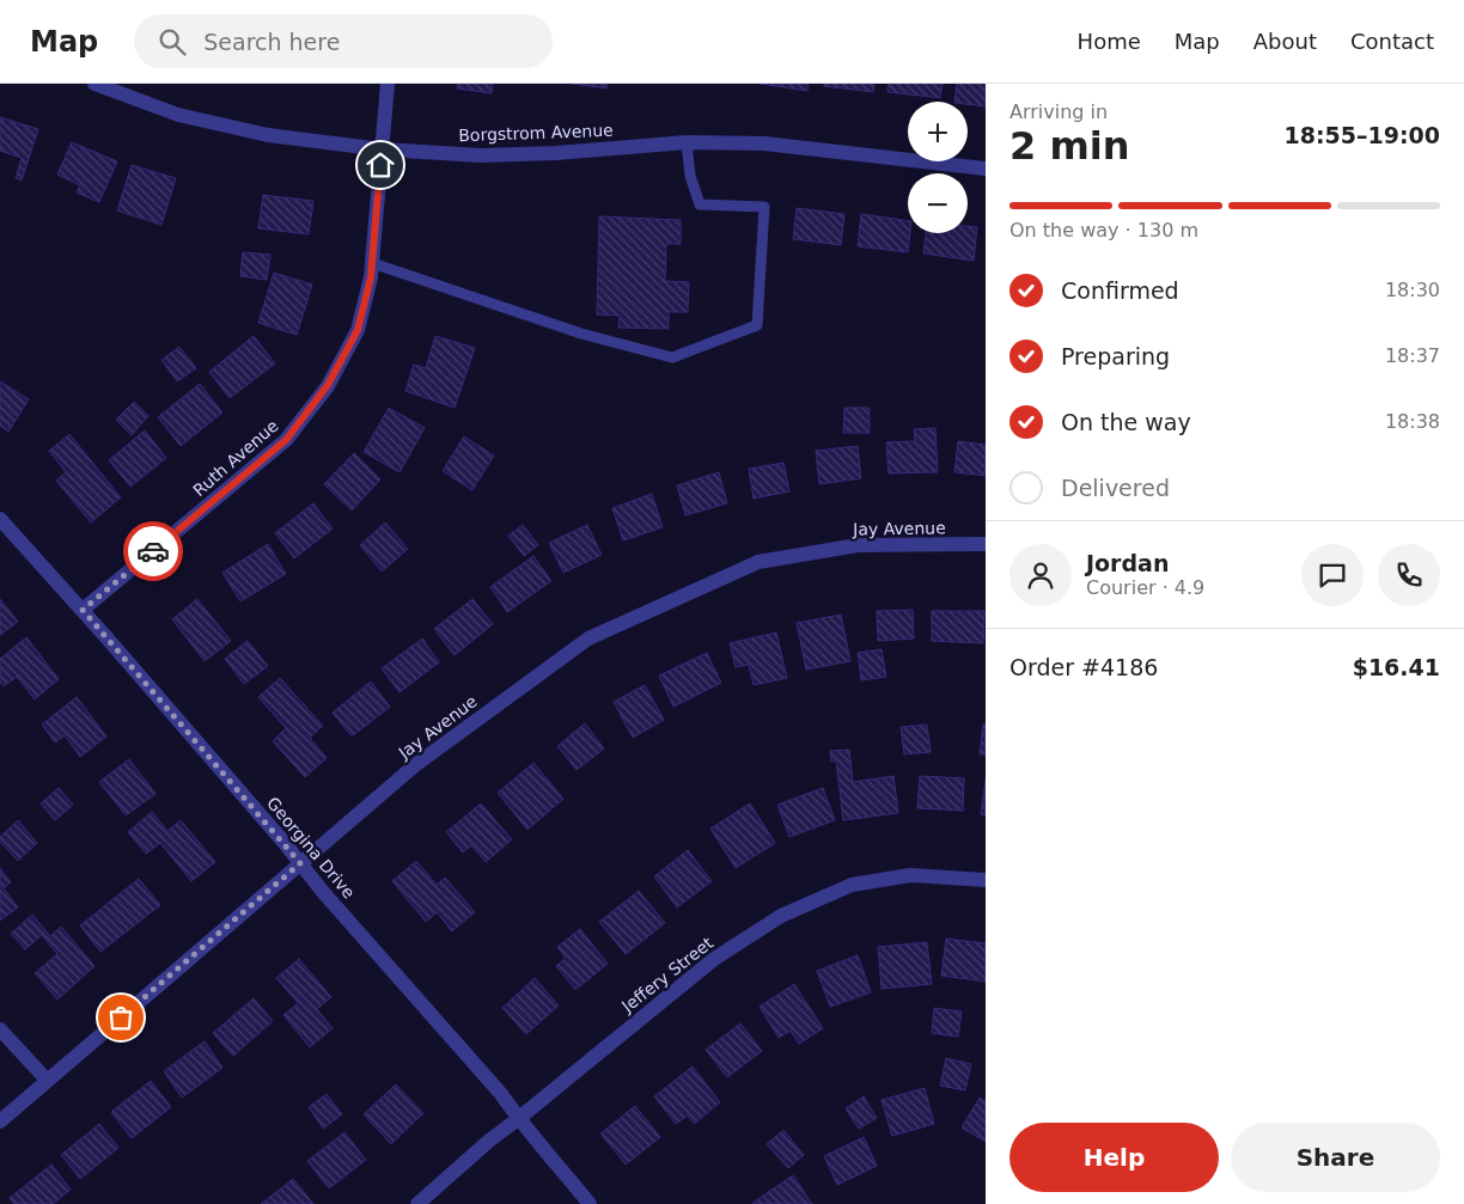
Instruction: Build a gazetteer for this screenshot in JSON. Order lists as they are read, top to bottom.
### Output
{
  "streets": {
    "street": [
      "Borgstrom Avenue",
      "Ruth Avenue",
      "Jay Avenue",
      "Georgina Drive",
      "Jeffery Street"
    ]
  },
  "crossings": [
    ["Borgstrom Avenue", "Ruth Avenue"],
    ["Ruth Avenue", "Georgina Drive"],
    ["Jay Avenue", "Georgina Drive"],
    ["Georgina Drive", "Jeffery Street"]
  ],
  "page": {
    "header": "Map",
    "search": "Search here",
    "nav": [
      "Home",
      "Map",
      "About",
      "Contact"
    ],
    "heading": ["2 min", "Arriving in", "18:55–19:00"],
    "panel": [
      "Jordan",
      "Courier · 4.9",
      "Order #4186",
      "$16.41"
    ],
    "map_buttons": ["+", "−"],
    "bar": "On the way · 130 m",
    "list": [
      ["Confirmed", "18:30"],
      ["Preparing", "18:37"],
      ["On the way", "18:38"],
      "Delivered"
    ],
    "buttons": ["Help", "Share"]
  }
}
